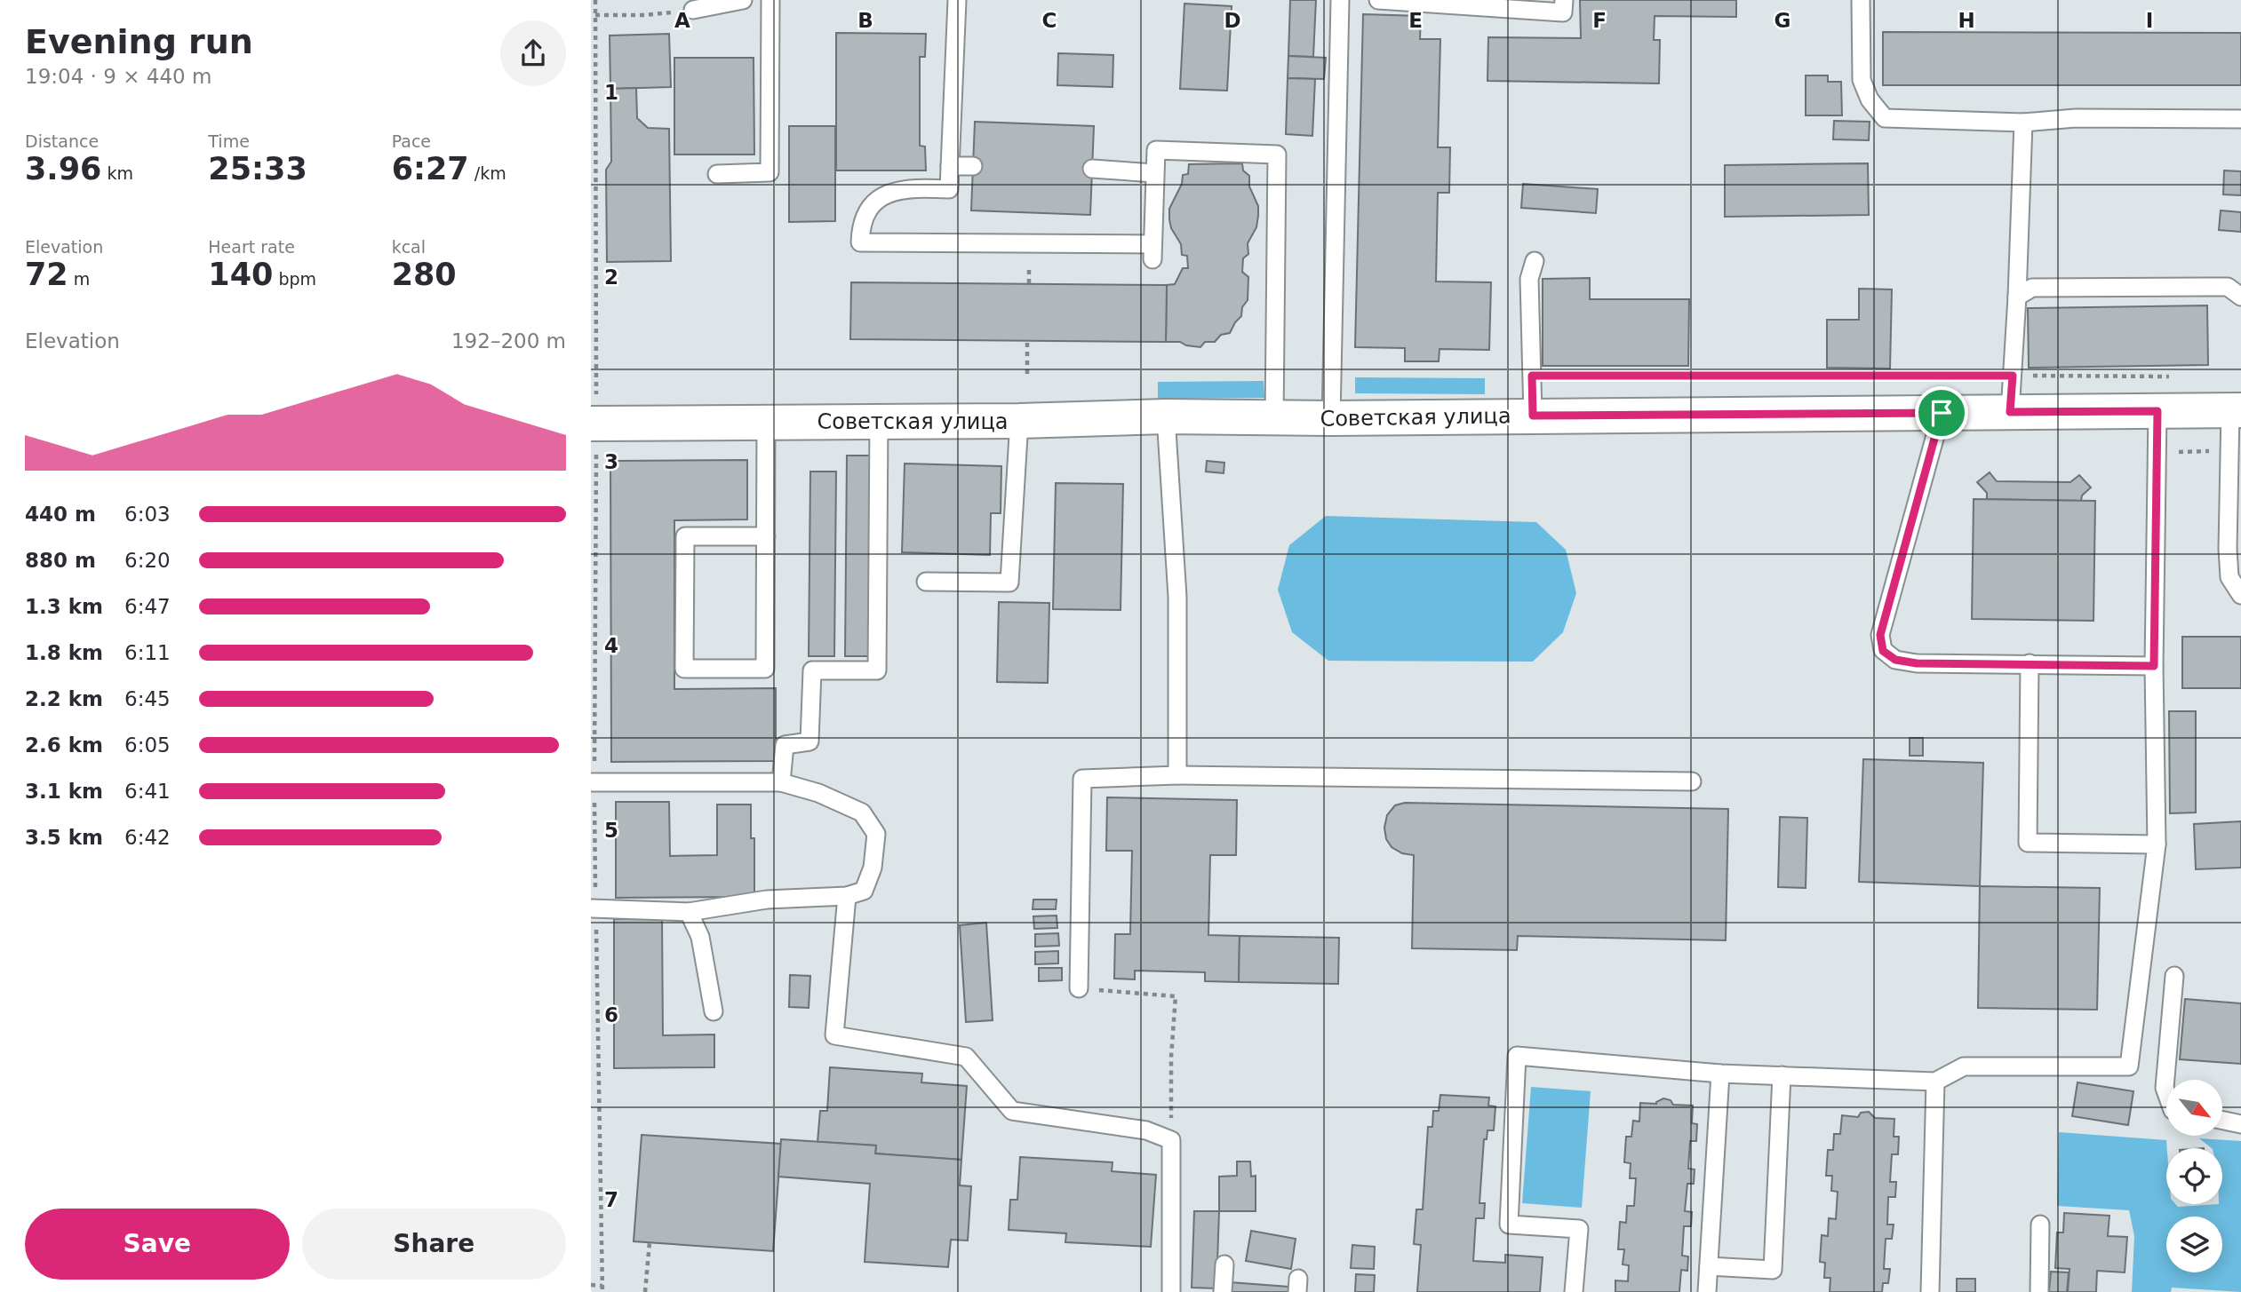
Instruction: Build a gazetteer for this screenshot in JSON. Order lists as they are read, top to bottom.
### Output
{
  "streets": {
    "street": ["Советская улица"]
  },
  "north": "bottom right",
  "page": {
    "heading": ["Evening run", "19:04 · 9 × 440 m"],
    "stats": [
      ["Distance", "3.96 km"],
      ["Time", "25:33"],
      ["Pace", "6:27 /km"],
      ["Elevation", "72 m"],
      ["Heart rate", "140 bpm"],
      ["kcal", "280"]
    ],
    "chart": ["Elevation", "192–200 m"],
    "list": [
      {
        "name": "440 m",
        "note": "6:03"
      },
      {
        "name": "880 m",
        "note": "6:20"
      },
      {
        "name": "1.3 km",
        "note": "6:47"
      },
      {
        "name": "1.8 km",
        "note": "6:11"
      },
      {
        "name": "2.2 km",
        "note": "6:45"
      },
      {
        "name": "2.6 km",
        "note": "6:05"
      },
      {
        "name": "3.1 km",
        "note": "6:41"
      },
      {
        "name": "3.5 km",
        "note": "6:42"
      }
    ],
    "buttons": ["Save", "Share"]
  },
  "grid": {
    "columns": [
      "A",
      "B",
      "C",
      "D",
      "E",
      "F",
      "G",
      "H",
      "I"
    ],
    "rows": [
      "1",
      "2",
      "3",
      "4",
      "5",
      "6",
      "7"
    ]
  }
}
